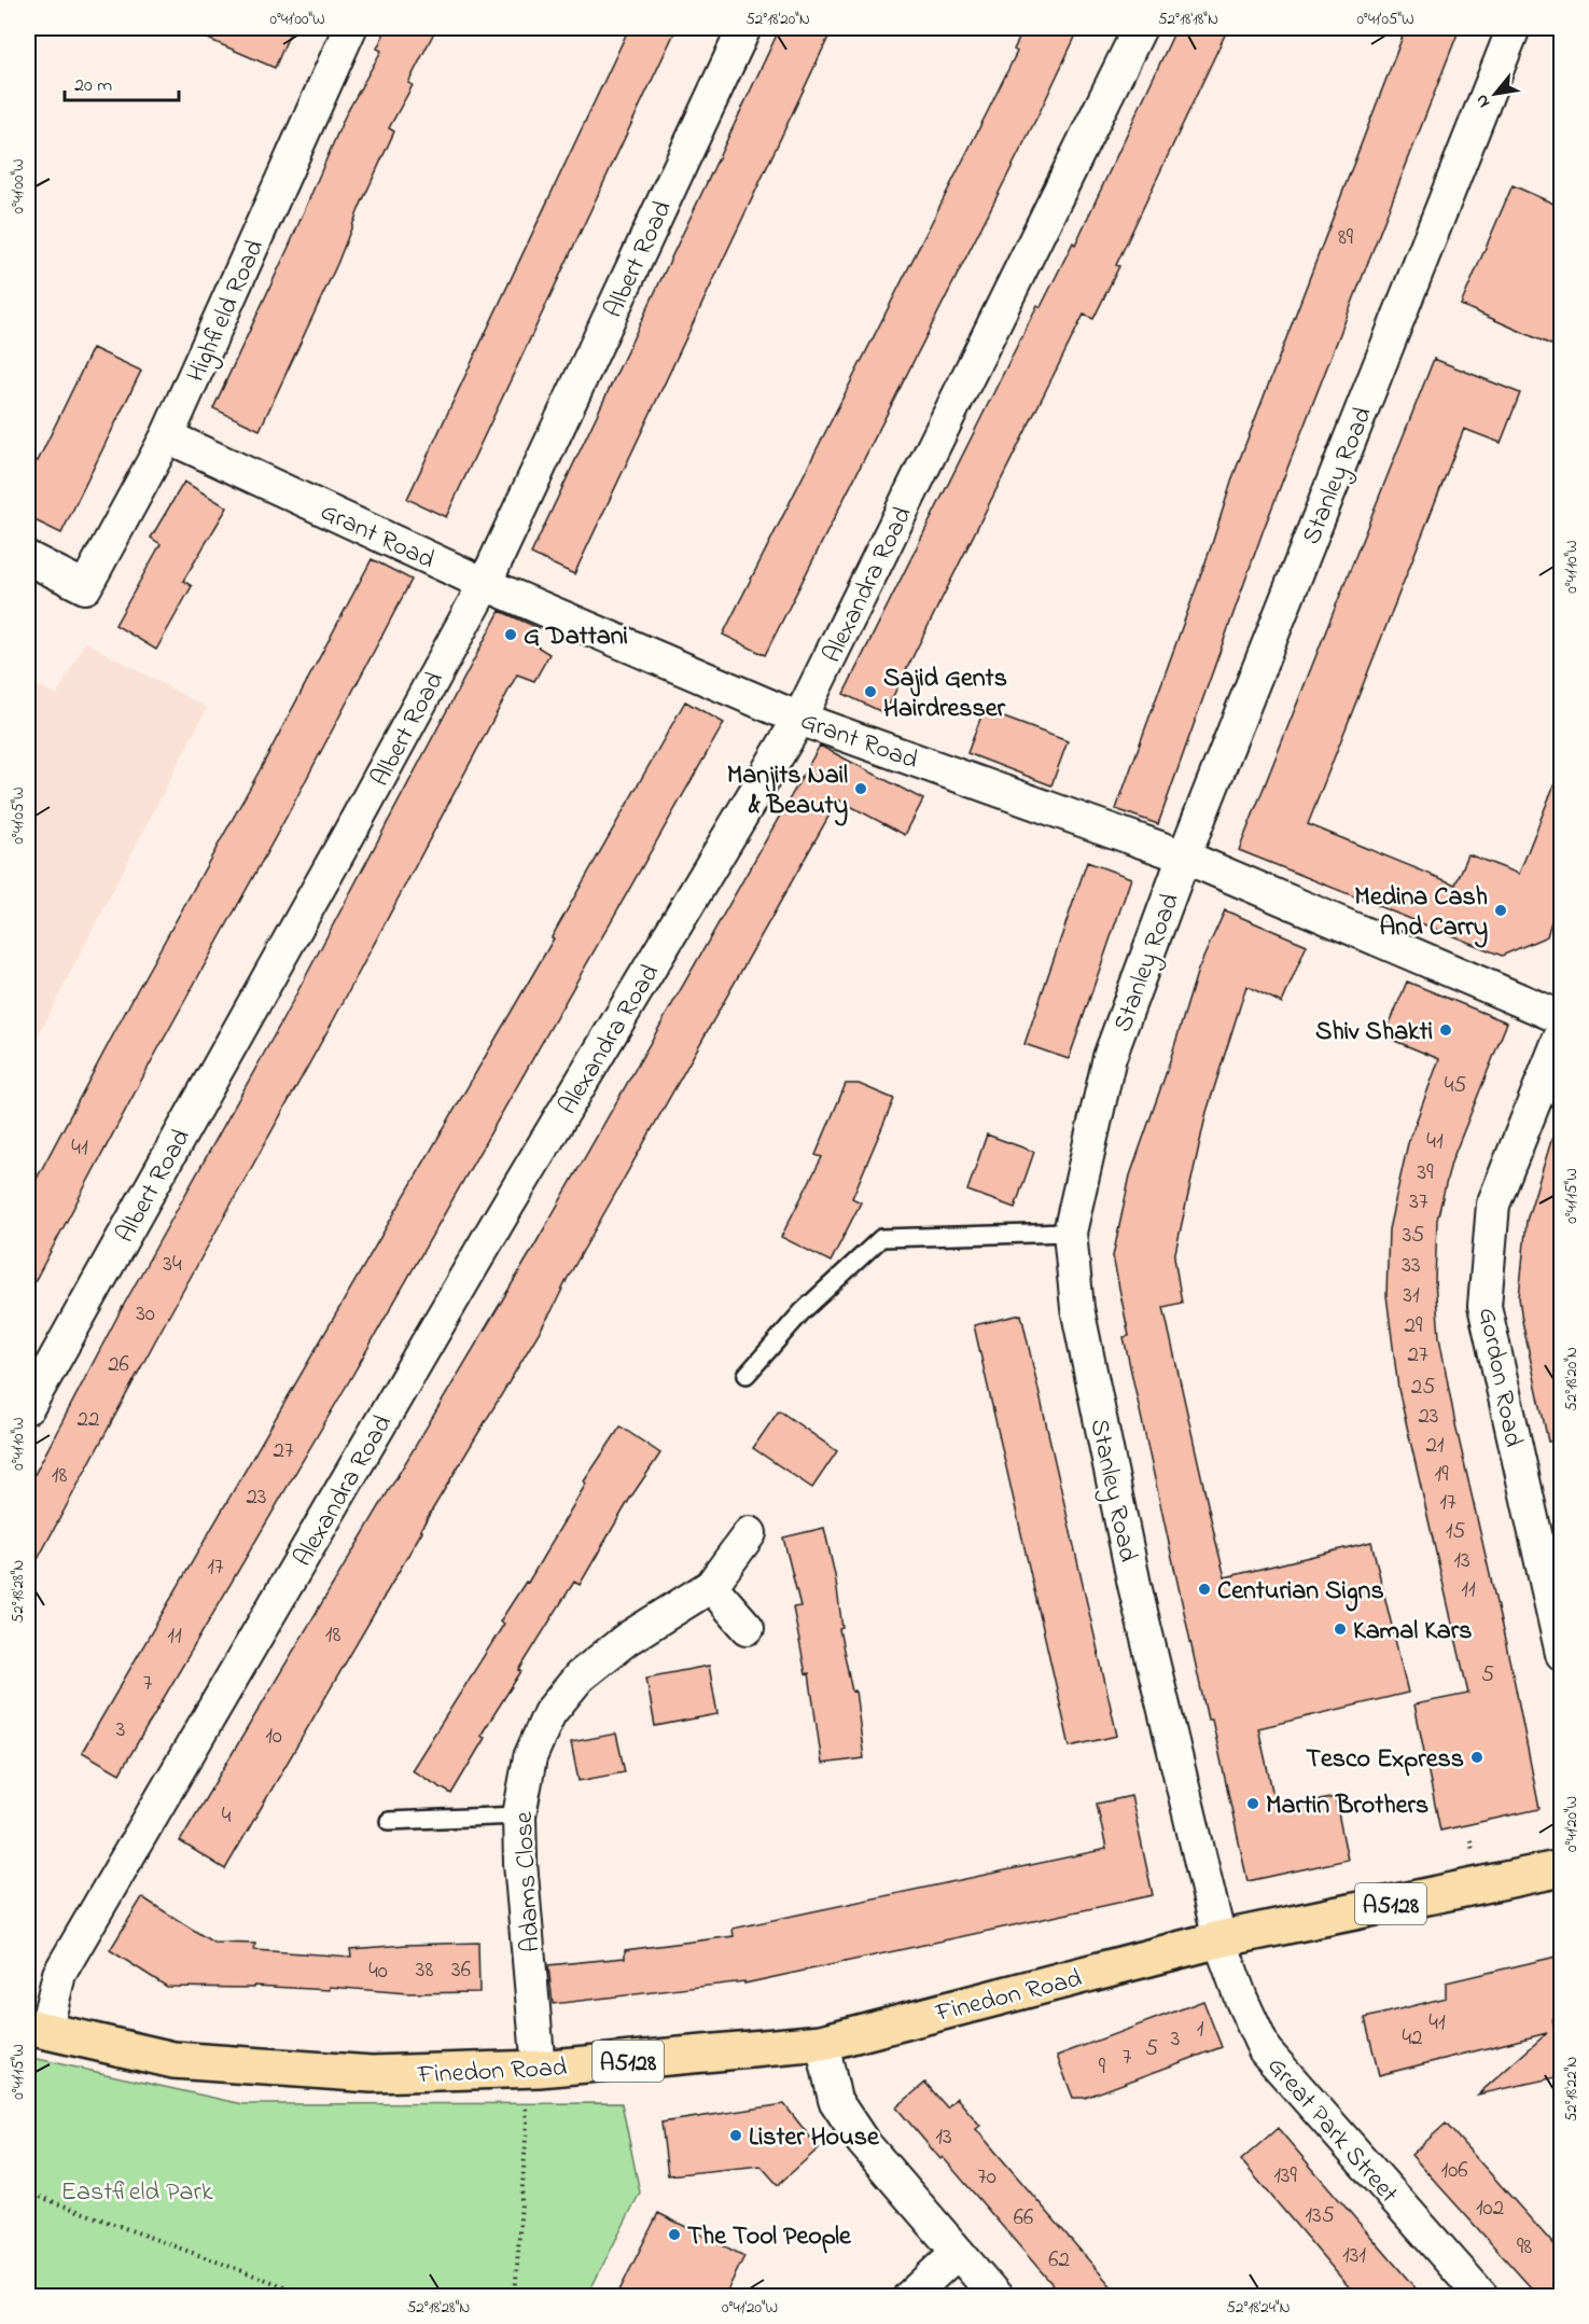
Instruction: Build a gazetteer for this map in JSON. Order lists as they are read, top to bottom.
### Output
{
  "streets": {
    "main road": ["A5128", "Finedon Road"],
    "street": [
      "Albert Road",
      "Highfield Road",
      "Stanley Road",
      "Grant Road",
      "Alexandra Road",
      "Gordon Road",
      "Adams Close",
      "Great Park Street"
    ]
  },
  "crossings": [
    ["Albert Road", "Grant Road"],
    ["Highfield Road", "Grant Road"],
    ["Stanley Road", "Grant Road"],
    ["Stanley Road", "A5128"],
    ["Stanley Road", "Finedon Road"],
    ["Stanley Road", "Great Park Street"],
    ["Grant Road", "Alexandra Road"],
    ["Alexandra Road", "Finedon Road"],
    ["Adams Close", "Finedon Road"],
    ["A5128", "Finedon Road"],
    ["A5128", "Great Park Street"],
    ["Finedon Road", "Great Park Street"]
  ],
  "parks": ["Eastfield Park"],
  "places": [
    "G Dattani",
    "Sajid Gents Hairdresser",
    "Manjits Nail & Beauty",
    "Medina Cash And Carry",
    "Shiv Shakti",
    "Centurian Signs",
    "Kamal Kars",
    "Tesco Express",
    "Martin Brothers",
    "Lister House",
    "The Tool People"
  ],
  "house_numbers": [
    "89",
    "45",
    "41",
    "41",
    "39",
    "37",
    "35",
    "34",
    "33",
    "31",
    "30",
    "29",
    "27",
    "26",
    "25",
    "23",
    "22",
    "21",
    "27",
    "19",
    "18",
    "23",
    "17",
    "15",
    "13",
    "17",
    "11",
    "18",
    "11",
    "5",
    "7",
    "3",
    "10",
    "4",
    "38",
    "36",
    "40",
    "41",
    "1",
    "42",
    "3",
    "5",
    "7",
    "9",
    "13",
    "106",
    "139",
    "70",
    "102",
    "135",
    "66",
    "98",
    "131",
    "62"
  ],
  "scale_bar": "20 m",
  "north": "bottom left",
  "coordinates": [
    "0°41'00\"W",
    "52°18'20\"N",
    "52°18'18\"N",
    "0°41'05\"W",
    "0°41'10\"W",
    "0°41'15\"W",
    "52°18'28\"N",
    "0°41'20\"W",
    "52°18'22\"N",
    "52°18'24\"N"
  ]
}
